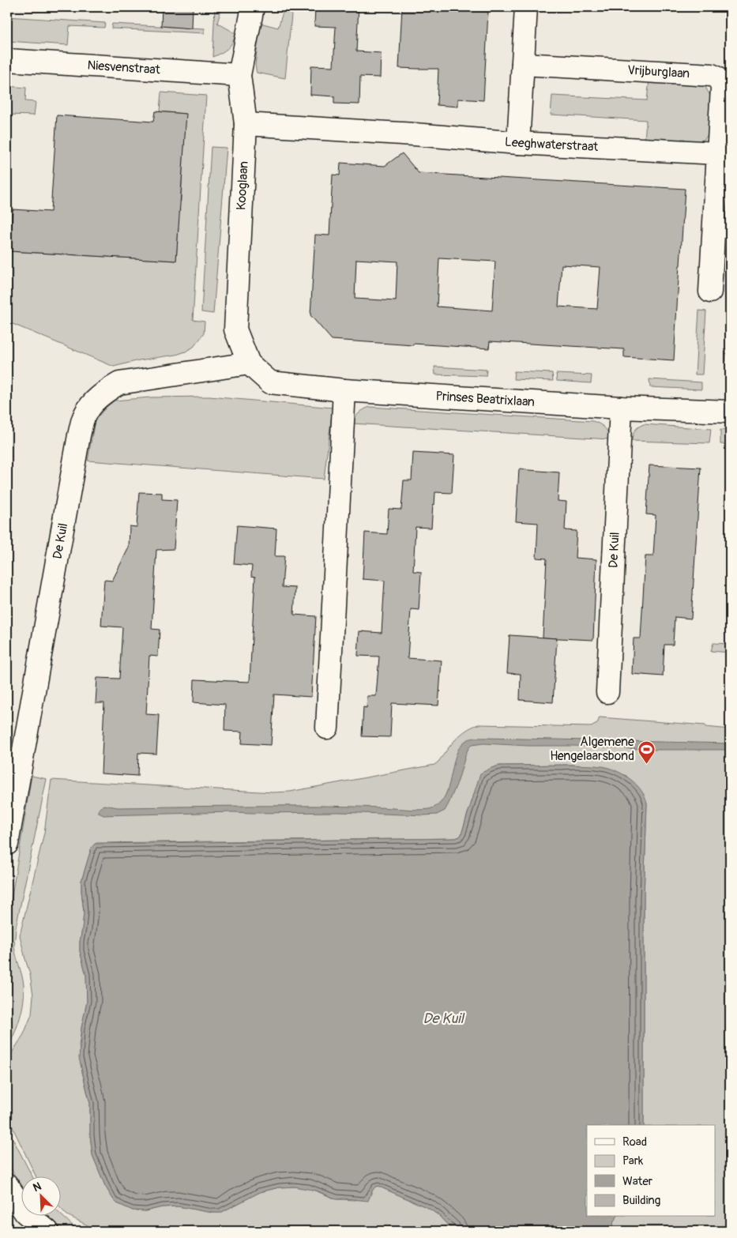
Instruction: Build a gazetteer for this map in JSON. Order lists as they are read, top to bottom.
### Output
{
  "streets": {
    "street": [
      "Niesvenstraat",
      "Vrijburglaan",
      "Leeghwaterstraat",
      "Kooglaan",
      "Prinses Beatrixlaan",
      "De Kuil"
    ]
  },
  "crossings": [
    ["Niesvenstraat", "Kooglaan"],
    ["Vrijburglaan", "Leeghwaterstraat"],
    ["Leeghwaterstraat", "Kooglaan"],
    ["Kooglaan", "Prinses Beatrixlaan"],
    ["Kooglaan", "De Kuil"],
    ["Prinses Beatrixlaan", "De Kuil"]
  ],
  "water": ["De Kuil"],
  "places": {
    "sports": ["Algemene Hengelaarsbond"]
  },
  "legend": [
    "Road",
    "Park",
    "Water",
    "Building"
  ],
  "north": "top left"
}
